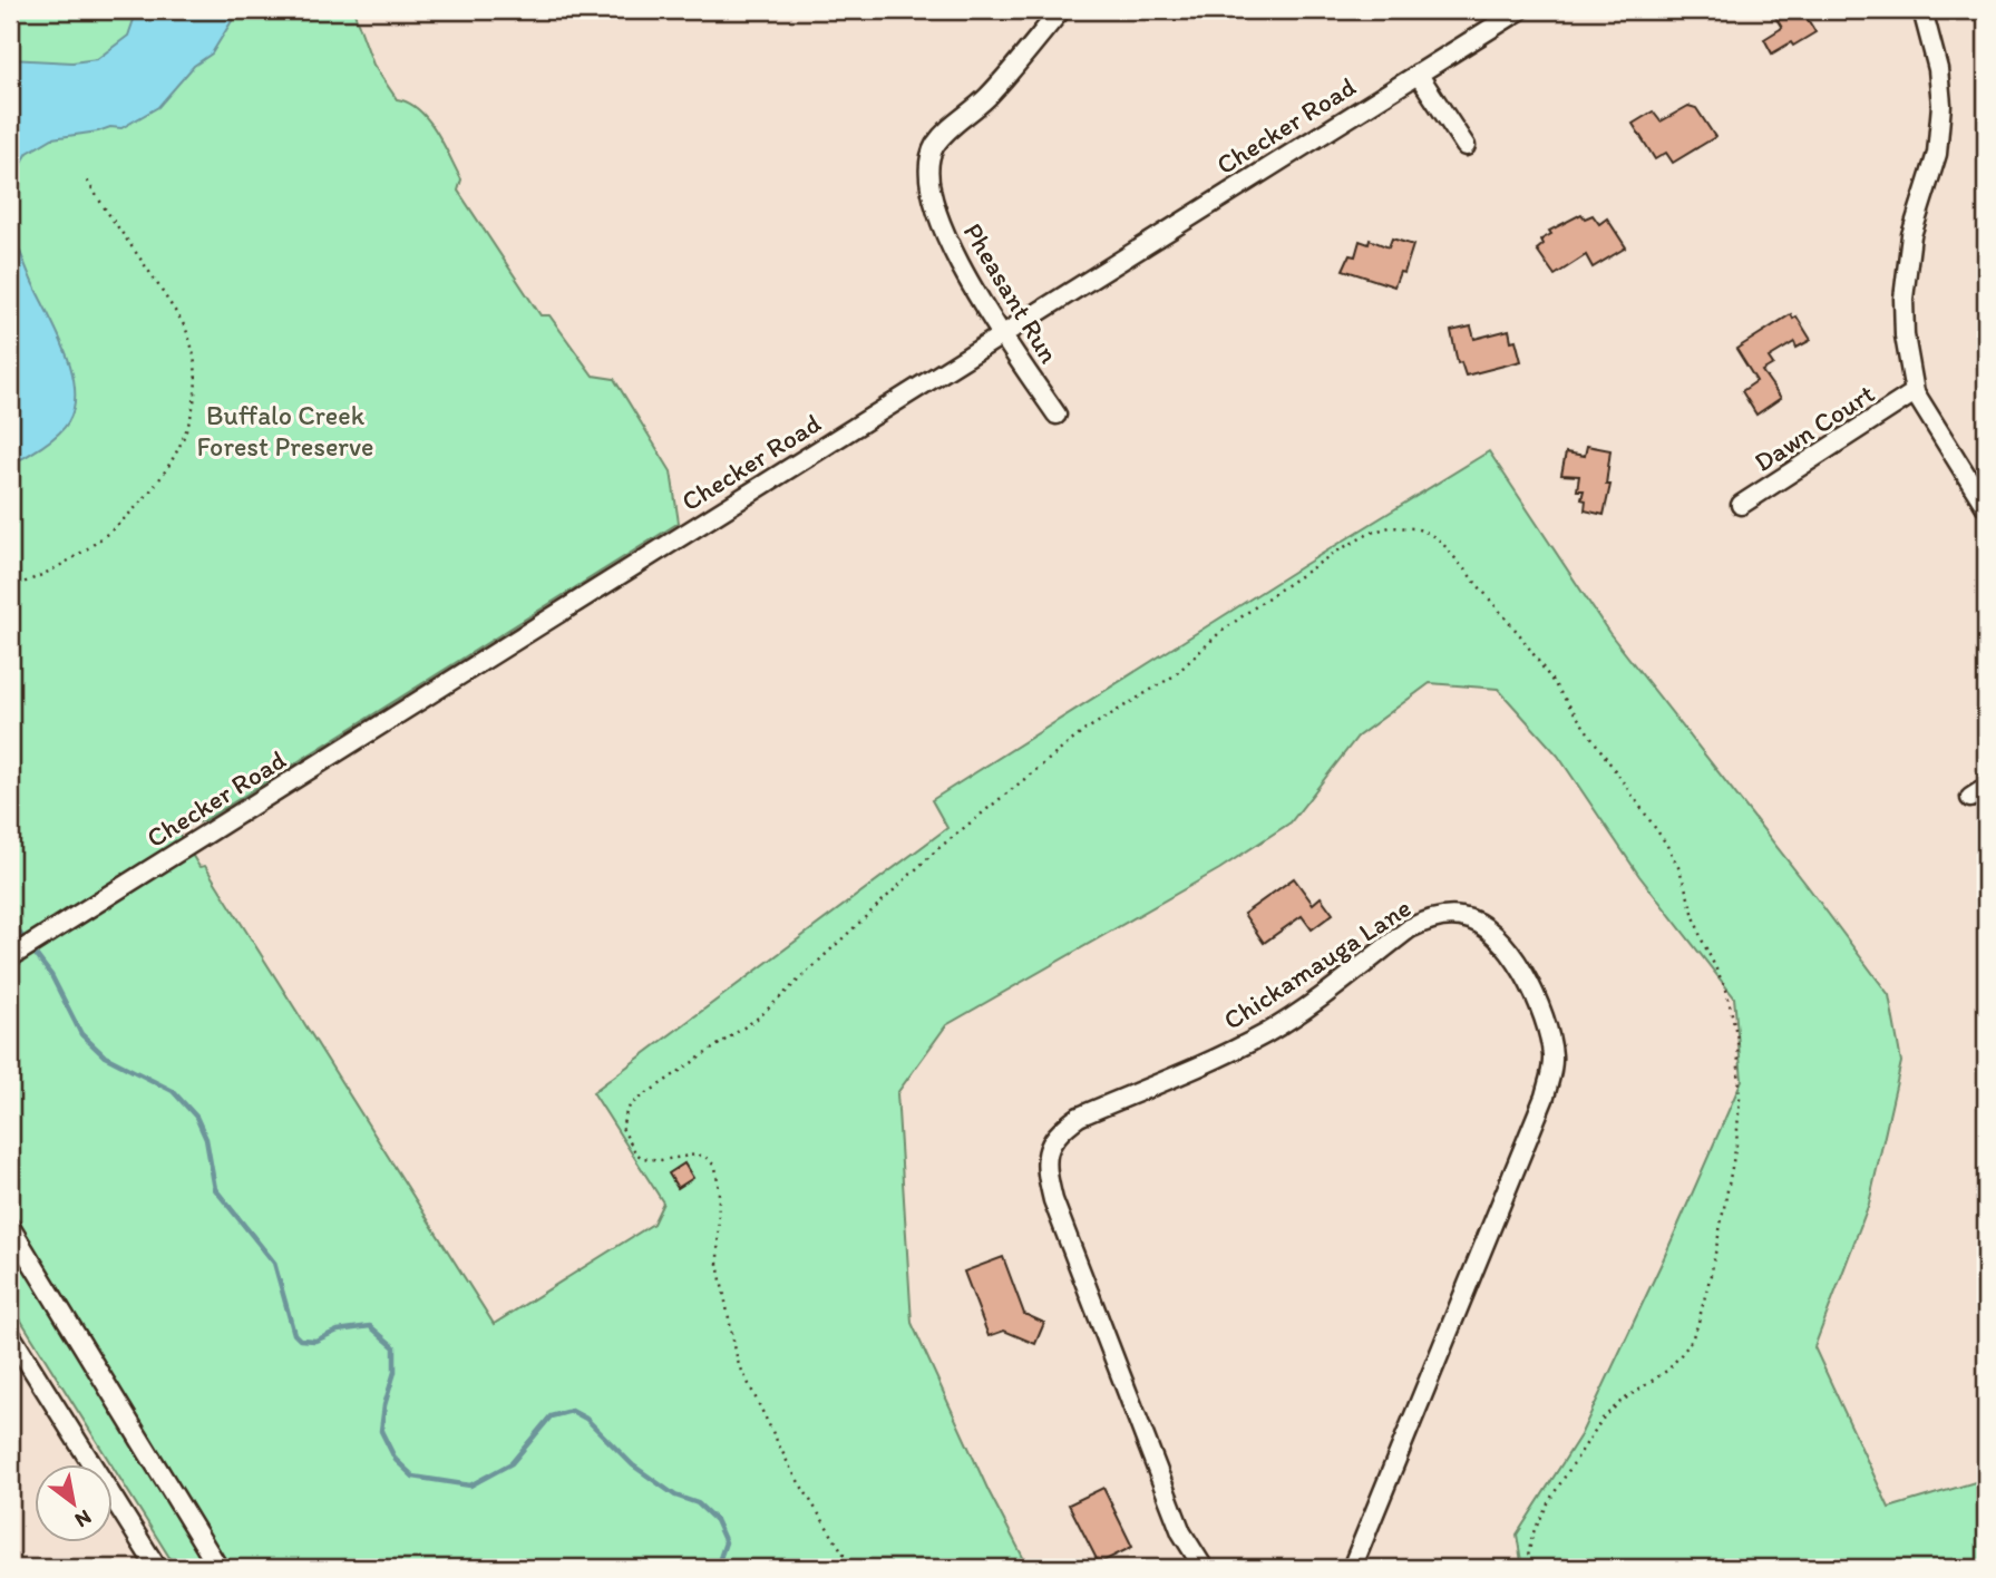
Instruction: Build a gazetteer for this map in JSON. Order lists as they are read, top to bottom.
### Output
{
  "streets": {
    "street": [
      "Checker Road",
      "Pheasant Run",
      "Dawn Court",
      "Chickamauga Lane"
    ]
  },
  "crossings": [
    ["Checker Road", "Pheasant Run"]
  ],
  "parks": ["Buffalo Creek Forest Preserve"],
  "north": "bottom right"
}
